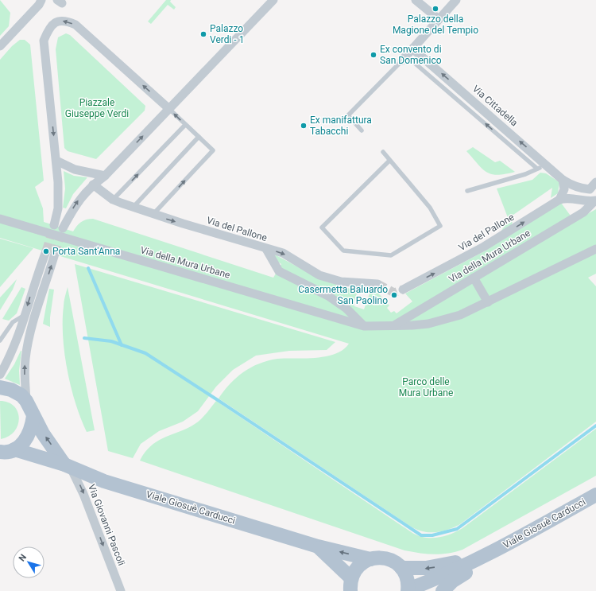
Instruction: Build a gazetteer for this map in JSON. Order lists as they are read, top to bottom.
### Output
{
  "streets": {
    "main road": ["Viale Giosuè Carducci"],
    "street": [
      "Via Cittadella",
      "Via del Pallone",
      "Via della Mura Urbane",
      "Via Giovanni Pascoli"
    ]
  },
  "crossings": [
    ["Viale Giosuè Carducci", "Via Giovanni Pascoli"]
  ],
  "one_way": ["Via Cittadella", "Via del Pallone", "Via Giovanni Pascoli"],
  "parks": ["Piazzale Giuseppe Verdi", "Parco delle Mura Urbane"],
  "places": [
    "Palazzo della Magione del Tempio",
    "Palazzo Verdi - 1",
    "Ex convento di San Domenico",
    "Ex manifattura Tabacchi",
    "Porta Sant'Anna",
    "Casermetta Baluardo San Paolino"
  ],
  "north": "top left"
}
